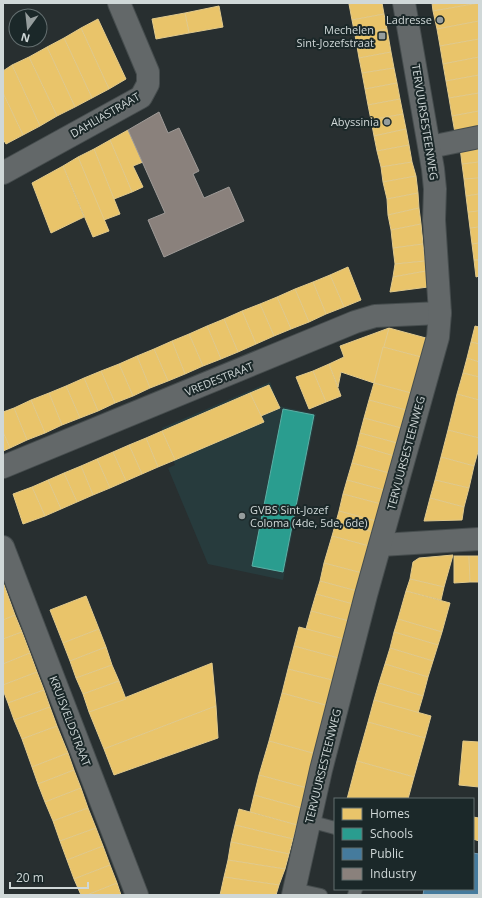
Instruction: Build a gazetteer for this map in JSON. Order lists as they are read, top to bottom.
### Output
{
  "streets": {
    "street": [
      "DAHLIASTRAAT",
      "TERVUURSESTEENWEG",
      "VREDESTRAAT",
      "KRUISVELDSTRAAT"
    ]
  },
  "crossings": [
    ["TERVUURSESTEENWEG", "VREDESTRAAT"]
  ],
  "places": {
    "other": ["Ladresse", "Abyssinia", "GVBS Sint-Jozef Coloma (4de, 5de, 6de)"],
    "transit": ["Mechelen Sint-Jozefstraat"]
  },
  "legend": [
    "Homes",
    "Schools",
    "Public",
    "Industry"
  ],
  "scale_bar": "20 m",
  "north": "bottom"
}
